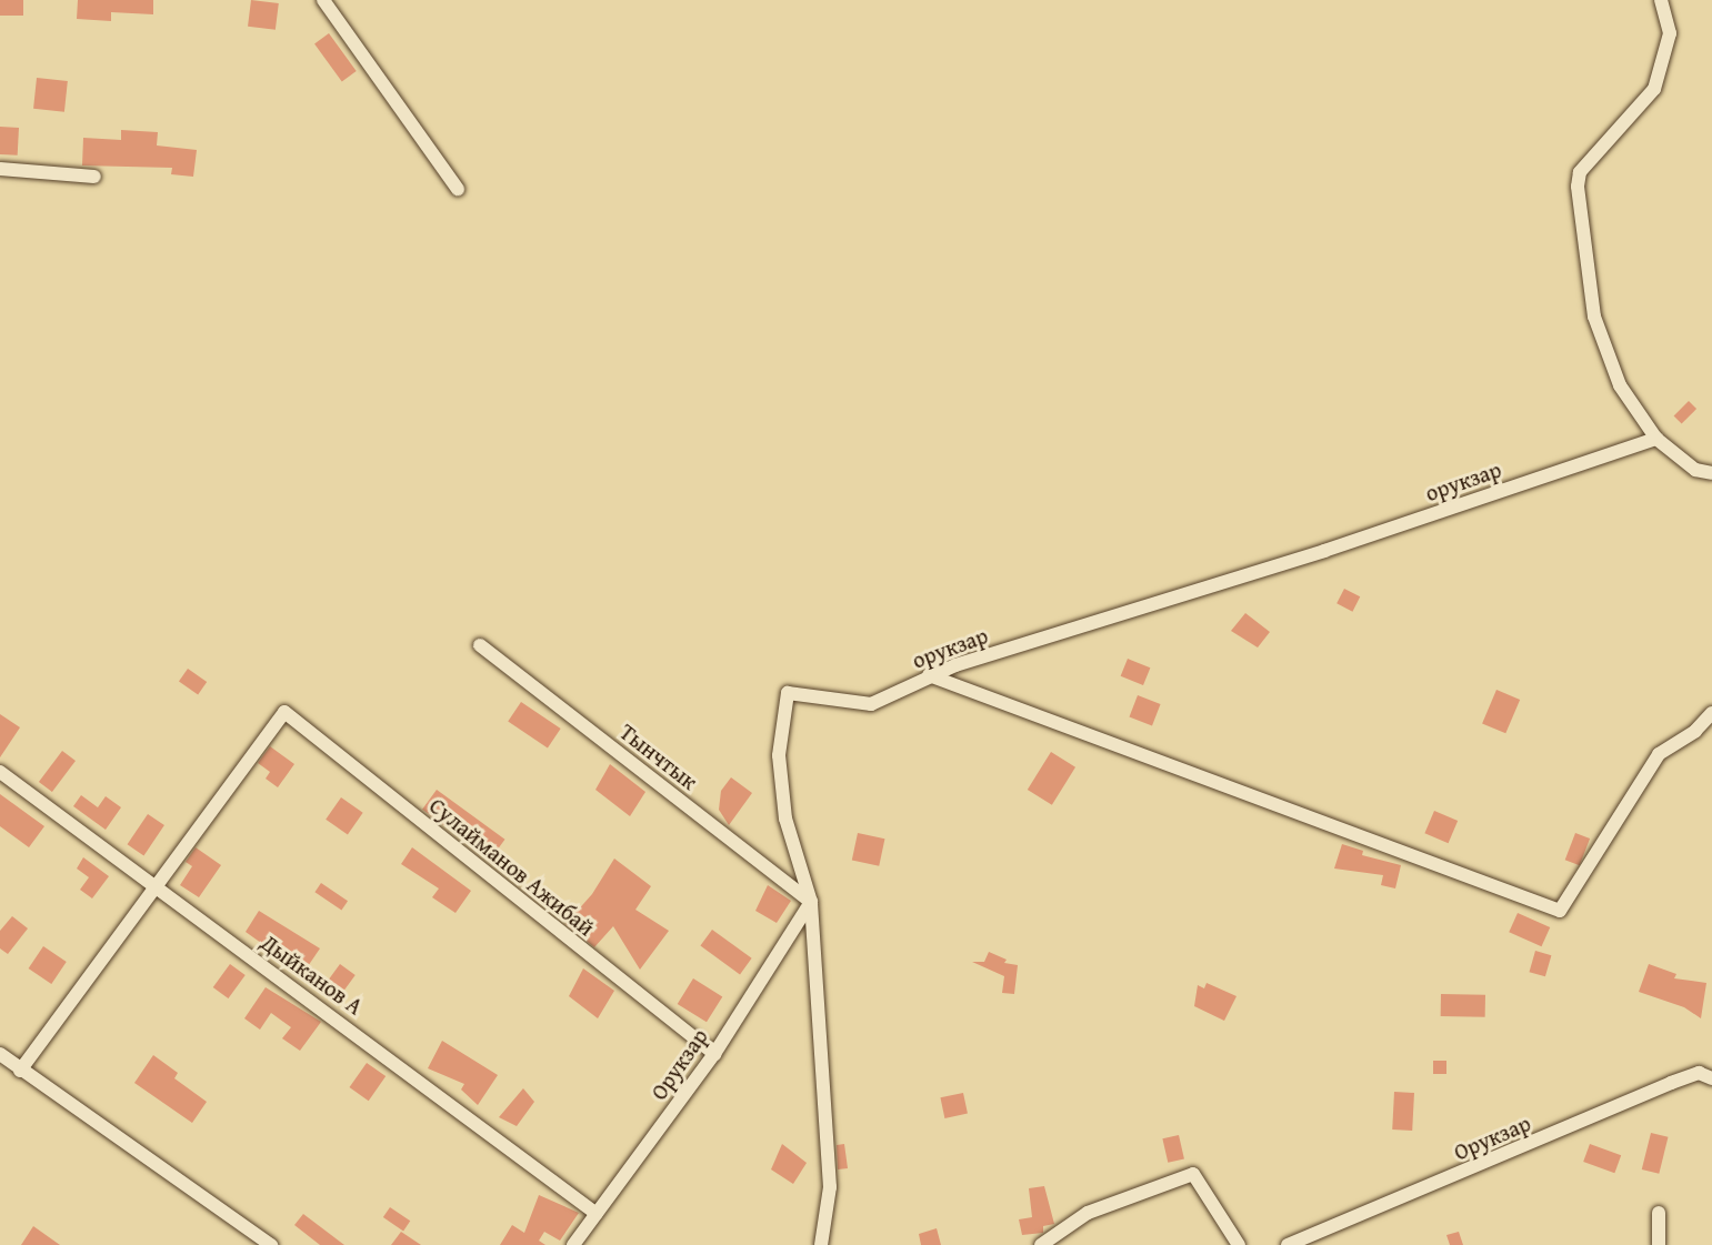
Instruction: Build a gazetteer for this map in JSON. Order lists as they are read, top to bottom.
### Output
{
  "streets": {
    "street": [
      "орукзар",
      "Тынчтык",
      "Сулайманов Ажибай",
      "Дыйканов А",
      "Орукзар"
    ]
  },
  "crossings": [
    ["орукзар", "Тынчтык"],
    ["орукзар", "Орукзар"],
    ["Тынчтык", "Орукзар"],
    ["Сулайманов Ажибай", "Дыйканов А"],
    ["Сулайманов Ажибай", "Орукзар"],
    ["Дыйканов А", "Орукзар"]
  ]
}
